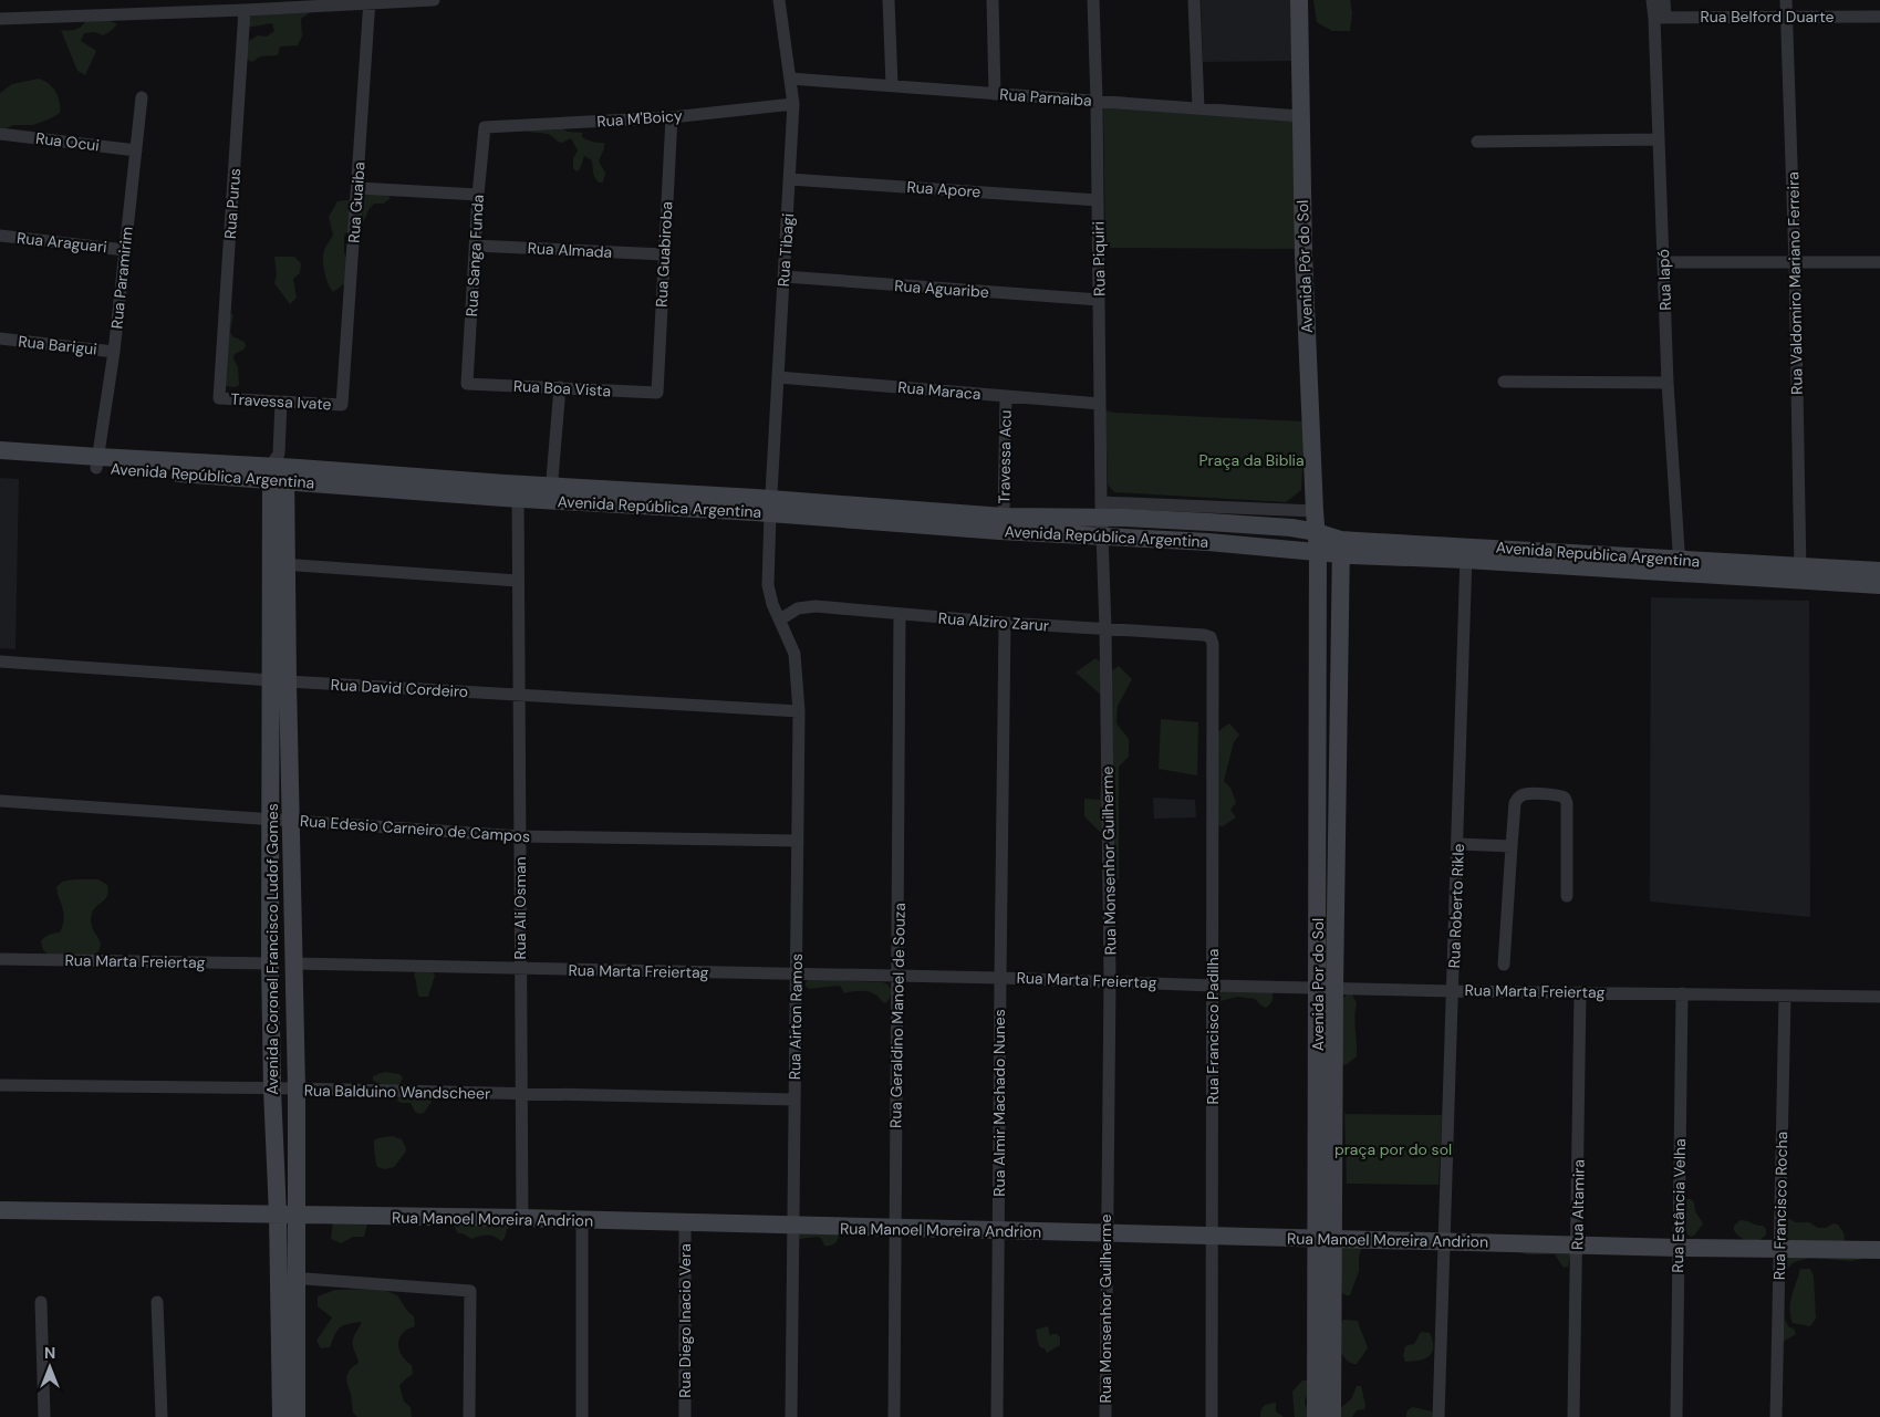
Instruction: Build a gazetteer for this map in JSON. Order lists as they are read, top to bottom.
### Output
{
  "streets": {
    "street": [
      "Rua Belford Duarte",
      "Rua Parnaiba",
      "Rua M'Boicy",
      "Rua Ocui",
      "Rua Apore",
      "Rua Guaiba",
      "Rua Purus",
      "Rua Araguari",
      "Rua Almada",
      "Rua Tibagi",
      "Rua Guabiroba",
      "Rua Sanga Funda",
      "Rua Piquiri",
      "Avenida Pôr do Sol",
      "Rua Paramirim",
      "Rua Iapó",
      "Rua Valdomiro Mariano Ferreira",
      "Rua Aguaribe",
      "Rua Barigui",
      "Rua Boa Vista",
      "Rua Maraca",
      "Travessa Ivate",
      "Travessa Acu",
      "Avenida República Argentina",
      "Avenida Republica Argentina",
      "Rua Alziro Zarur",
      "Rua David Cordeiro",
      "Rua Edesio Carneiro de Campos",
      "Rua Monsenhor Guilherme",
      "Rua Roberto Rikle",
      "Rua Ali Osman",
      "Avenida Coronel Francisco Ludof Gomes",
      "Rua Marta Freiertag",
      "Avenida Por do Sol",
      "Rua Geraldino Manoel de Souza",
      "Rua Airton Ramos",
      "Rua Francisco Padilha",
      "Rua Balduino Wandscheer",
      "Rua Almir Machado Nunes",
      "Rua Altamira",
      "Rua Estância Velha",
      "Rua Francisco Rocha",
      "Rua Manoel Moreira Andrion",
      "Rua Diego Inacio Vera"
    ]
  },
  "crossings": [
    ["Rua Belford Duarte", "Rua Iapó"],
    ["Rua Belford Duarte", "Rua Valdomiro Mariano Ferreira"],
    ["Rua Parnaiba", "Rua Tibagi"],
    ["Rua Parnaiba", "Rua Piquiri"],
    ["Rua Parnaiba", "Avenida Pôr do Sol"],
    ["Rua M'Boicy", "Rua Tibagi"],
    ["Rua M'Boicy", "Rua Guabiroba"],
    ["Rua M'Boicy", "Rua Sanga Funda"],
    ["Rua Ocui", "Rua Paramirim"],
    ["Rua Apore", "Rua Tibagi"],
    ["Rua Apore", "Rua Piquiri"],
    ["Rua Guaiba", "Travessa Ivate"],
    ["Rua Purus", "Travessa Ivate"],
    ["Rua Araguari", "Rua Paramirim"],
    ["Rua Almada", "Rua Guabiroba"],
    ["Rua Almada", "Rua Sanga Funda"],
    ["Rua Tibagi", "Rua Aguaribe"],
    ["Rua Tibagi", "Rua Maraca"],
    ["Rua Tibagi", "Avenida República Argentina"],
    ["Rua Tibagi", "Rua Alziro Zarur"],
    ["Rua Tibagi", "Rua Airton Ramos"],
    ["Rua Guabiroba", "Rua Boa Vista"],
    ["Rua Sanga Funda", "Rua Boa Vista"],
    ["Rua Piquiri", "Rua Aguaribe"],
    ["Rua Piquiri", "Rua Maraca"],
    ["Rua Piquiri", "Avenida República Argentina"],
    ["Rua Piquiri", "Rua Monsenhor Guilherme"],
    ["Avenida Pôr do Sol", "Avenida República Argentina"],
    ["Avenida Pôr do Sol", "Avenida Republica Argentina"],
    ["Avenida Pôr do Sol", "Avenida Por do Sol"],
    ["Rua Paramirim", "Rua Barigui"],
    ["Rua Paramirim", "Avenida República Argentina"],
    ["Rua Iapó", "Avenida Republica Argentina"],
    ["Rua Valdomiro Mariano Ferreira", "Avenida Republica Argentina"],
    ["Rua Maraca", "Travessa Acu"],
    ["Travessa Acu", "Avenida República Argentina"],
    ["Avenida República Argentina", "Avenida Republica Argentina"],
    ["Avenida República Argentina", "Rua Monsenhor Guilherme"],
    ["Avenida República Argentina", "Rua Ali Osman"],
    ["Avenida República Argentina", "Avenida Coronel Francisco Ludof Gomes"],
    ["Avenida República Argentina", "Avenida Por do Sol"],
    ["Avenida Republica Argentina", "Rua Roberto Rikle"],
    ["Avenida Republica Argentina", "Avenida Por do Sol"],
    ["Rua Alziro Zarur", "Rua Monsenhor Guilherme"],
    ["Rua Alziro Zarur", "Rua Geraldino Manoel de Souza"],
    ["Rua Alziro Zarur", "Rua Airton Ramos"],
    ["Rua Alziro Zarur", "Rua Francisco Padilha"],
    ["Rua Alziro Zarur", "Rua Almir Machado Nunes"],
    ["Rua David Cordeiro", "Rua Ali Osman"],
    ["Rua David Cordeiro", "Avenida Coronel Francisco Ludof Gomes"],
    ["Rua David Cordeiro", "Rua Airton Ramos"],
    ["Rua Edesio Carneiro de Campos", "Rua Ali Osman"],
    ["Rua Edesio Carneiro de Campos", "Avenida Coronel Francisco Ludof Gomes"],
    ["Rua Edesio Carneiro de Campos", "Rua Airton Ramos"],
    ["Rua Monsenhor Guilherme", "Rua Marta Freiertag"],
    ["Rua Monsenhor Guilherme", "Rua Manoel Moreira Andrion"],
    ["Rua Roberto Rikle", "Rua Marta Freiertag"],
    ["Rua Roberto Rikle", "Rua Manoel Moreira Andrion"],
    ["Rua Ali Osman", "Rua Marta Freiertag"],
    ["Rua Ali Osman", "Rua Balduino Wandscheer"],
    ["Rua Ali Osman", "Rua Manoel Moreira Andrion"],
    ["Avenida Coronel Francisco Ludof Gomes", "Rua Marta Freiertag"],
    ["Avenida Coronel Francisco Ludof Gomes", "Rua Balduino Wandscheer"],
    ["Avenida Coronel Francisco Ludof Gomes", "Rua Manoel Moreira Andrion"],
    ["Rua Marta Freiertag", "Avenida Por do Sol"],
    ["Rua Marta Freiertag", "Rua Geraldino Manoel de Souza"],
    ["Rua Marta Freiertag", "Rua Airton Ramos"],
    ["Rua Marta Freiertag", "Rua Francisco Padilha"],
    ["Rua Marta Freiertag", "Rua Almir Machado Nunes"],
    ["Rua Marta Freiertag", "Rua Altamira"],
    ["Rua Marta Freiertag", "Rua Estância Velha"],
    ["Rua Marta Freiertag", "Rua Francisco Rocha"],
    ["Avenida Por do Sol", "Rua Manoel Moreira Andrion"],
    ["Rua Geraldino Manoel de Souza", "Rua Manoel Moreira Andrion"],
    ["Rua Airton Ramos", "Rua Balduino Wandscheer"],
    ["Rua Airton Ramos", "Rua Manoel Moreira Andrion"],
    ["Rua Francisco Padilha", "Rua Manoel Moreira Andrion"],
    ["Rua Almir Machado Nunes", "Rua Manoel Moreira Andrion"],
    ["Rua Altamira", "Rua Manoel Moreira Andrion"],
    ["Rua Estância Velha", "Rua Manoel Moreira Andrion"],
    ["Rua Francisco Rocha", "Rua Manoel Moreira Andrion"],
    ["Rua Manoel Moreira Andrion", "Rua Diego Inacio Vera"]
  ],
  "parks": ["Praça da Biblia", "praça por do sol"],
  "north": "top"
}
